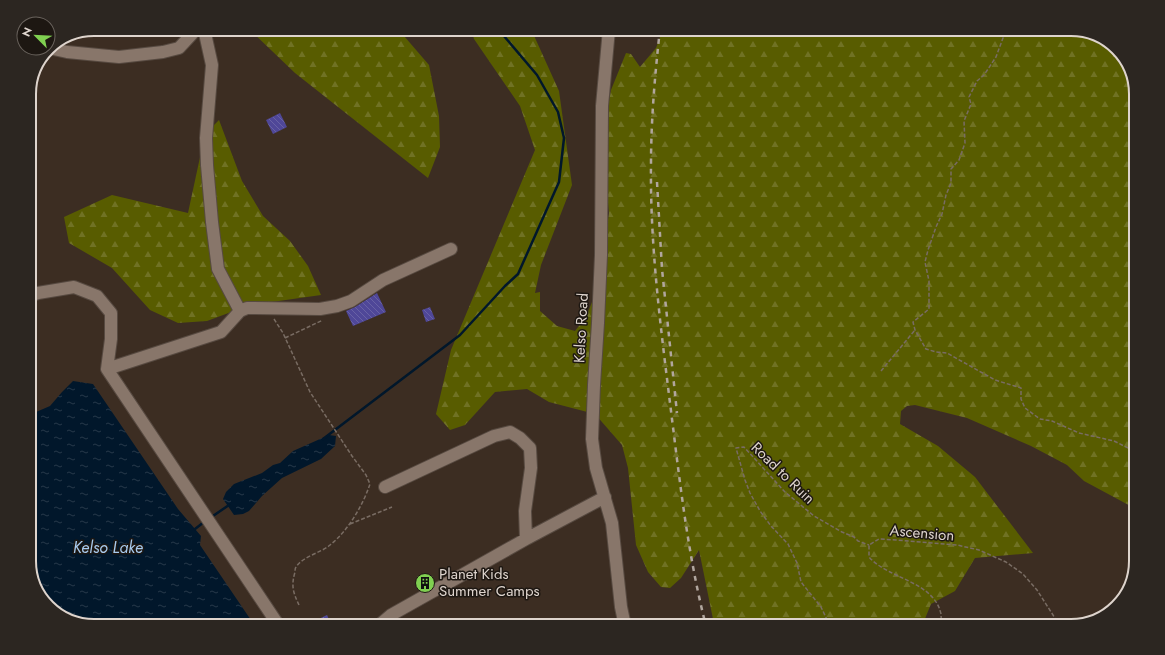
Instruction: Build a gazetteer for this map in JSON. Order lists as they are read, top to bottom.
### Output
{
  "streets": {
    "street": ["Kelso Road"],
    "path": ["Road to Ruin", "Ascension"]
  },
  "crossings": [
    ["Road to Ruin", "Ascension"]
  ],
  "water": ["Kelso Lake"],
  "places": {
    "building": ["Planet Kids Summer Camps"]
  },
  "north": "top left"
}
